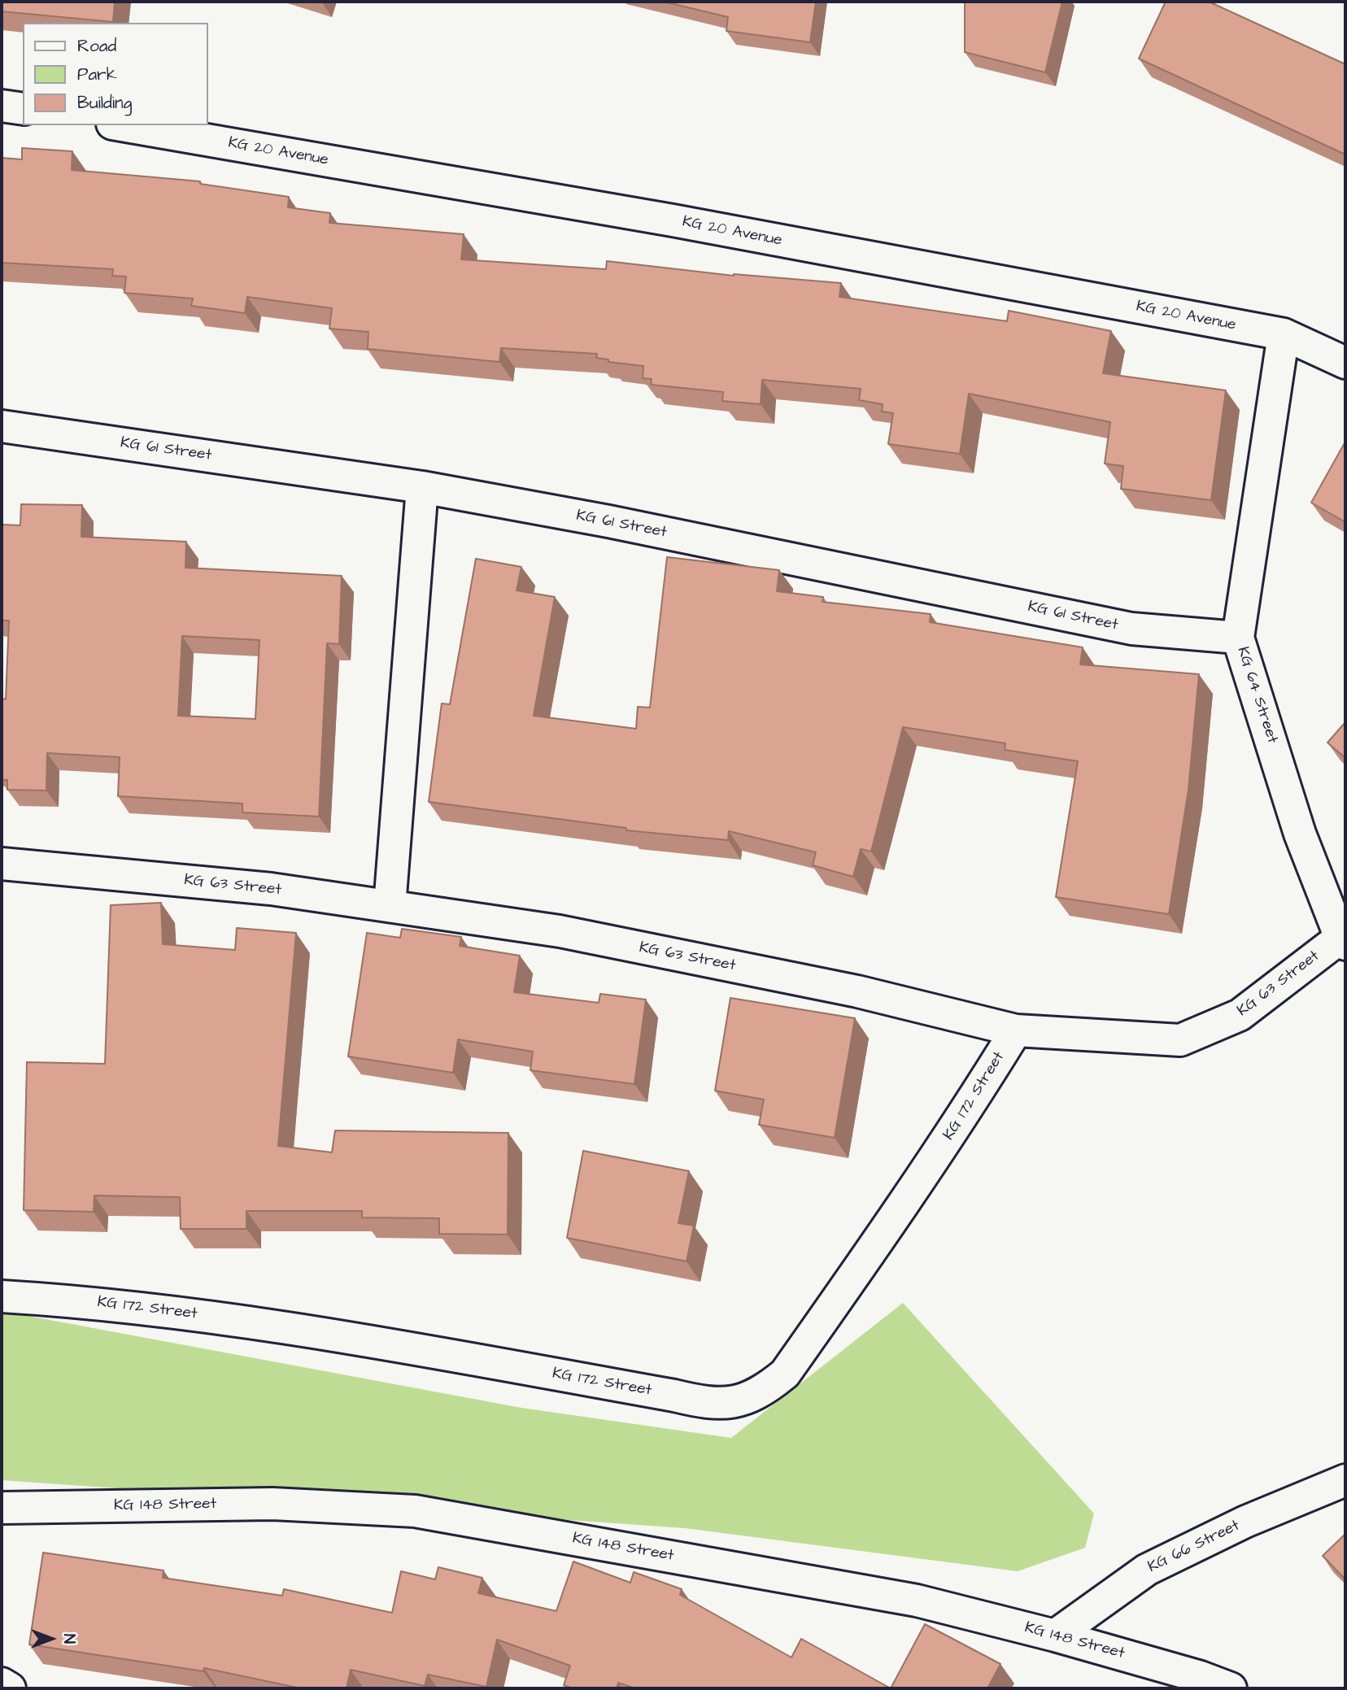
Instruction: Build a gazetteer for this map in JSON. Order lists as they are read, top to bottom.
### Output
{
  "streets": {
    "street": [
      "KG 20 Avenue",
      "KG 61 Street",
      "KG 64 Street",
      "KG 63 Street",
      "KG 172 Street",
      "KG 148 Street",
      "KG 66 Street"
    ]
  },
  "crossings": [
    ["KG 20 Avenue", "KG 64 Street"],
    ["KG 61 Street", "KG 64 Street"],
    ["KG 64 Street", "KG 63 Street"],
    ["KG 63 Street", "KG 172 Street"],
    ["KG 148 Street", "KG 66 Street"]
  ],
  "legend": ["Road", "Park", "Building"],
  "north": "right"
}
